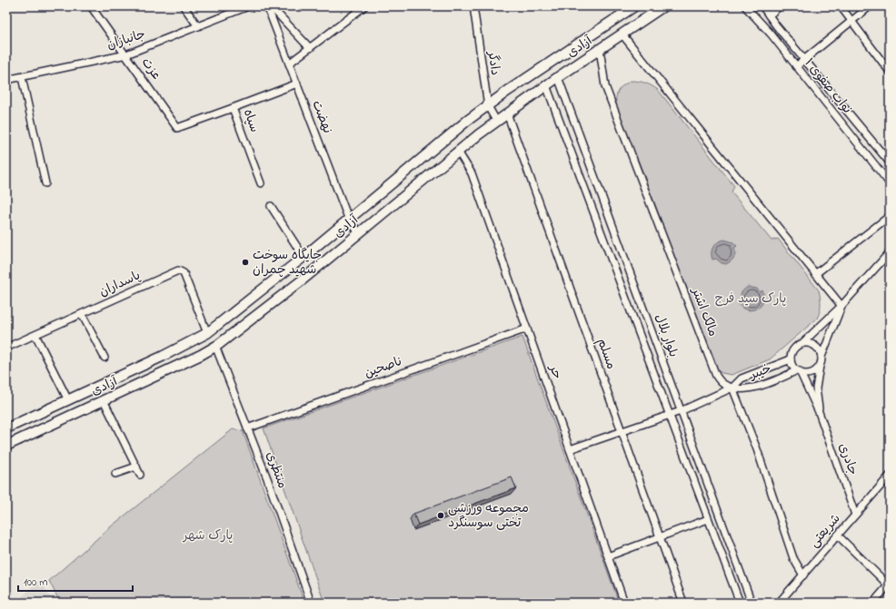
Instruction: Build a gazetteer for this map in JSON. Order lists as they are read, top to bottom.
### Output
{
  "streets": {
    "main road": ["آزادی"],
    "street": [
      "جانبازان",
      "دادگر",
      "عزت",
      "نواب صفوی ۱",
      "نهضت",
      "سپاه",
      "پاسداران",
      "مالک اشتر",
      "بلوار بلال",
      "مسلم",
      "ناصحین",
      "حر",
      "خیبر",
      "جادری",
      "منتظری",
      "شریعتی"
    ]
  },
  "crossings": [
    ["جانبازان", "عزت"],
    ["آزادی", "دادگر"],
    ["آزادی", "نهضت"],
    ["آزادی", "پاسداران"],
    ["آزادی", "مالک اشتر"],
    ["آزادی", "بلوار بلال"],
    ["آزادی", "مسلم"],
    ["آزادی", "حر"],
    ["آزادی", "منتظری"],
    ["عزت", "سپاه"],
    ["نهضت", "سپاه"],
    ["مالک اشتر", "خیبر"],
    ["ناصحین", "حر"],
    ["ناصحین", "منتظری"],
    ["جادری", "شریعتی"]
  ],
  "parks": ["پارک سید فرج", "پارک شهر"],
  "places": ["جایگاه سوخت شهید چمران", "مجموعه ورزشی تختی سوسنگرد"],
  "scale_bar": "100 m"
}
